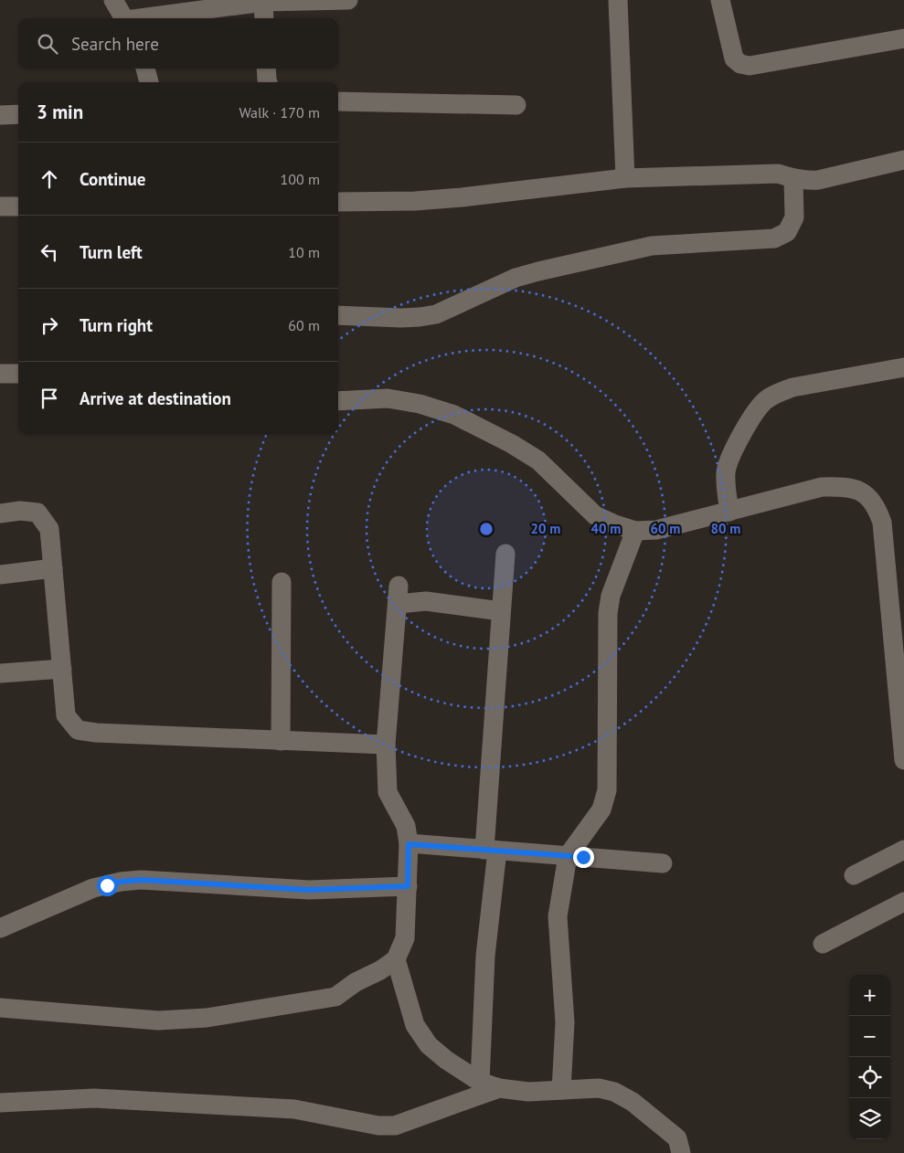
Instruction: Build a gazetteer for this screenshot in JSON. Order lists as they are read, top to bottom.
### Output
{
  "page": {
    "search": "Search here",
    "heading": ["3 min", "Walk · 170 m"],
    "list": [
      ["Continue", "100 m"],
      ["Turn left", "10 m"],
      ["Turn right", "60 m"],
      "Arrive at destination"
    ],
    "map_buttons": ["+", "−"]
  },
  "rings": [
    "20 m",
    "40 m",
    "60 m",
    "80 m"
  ]
}
